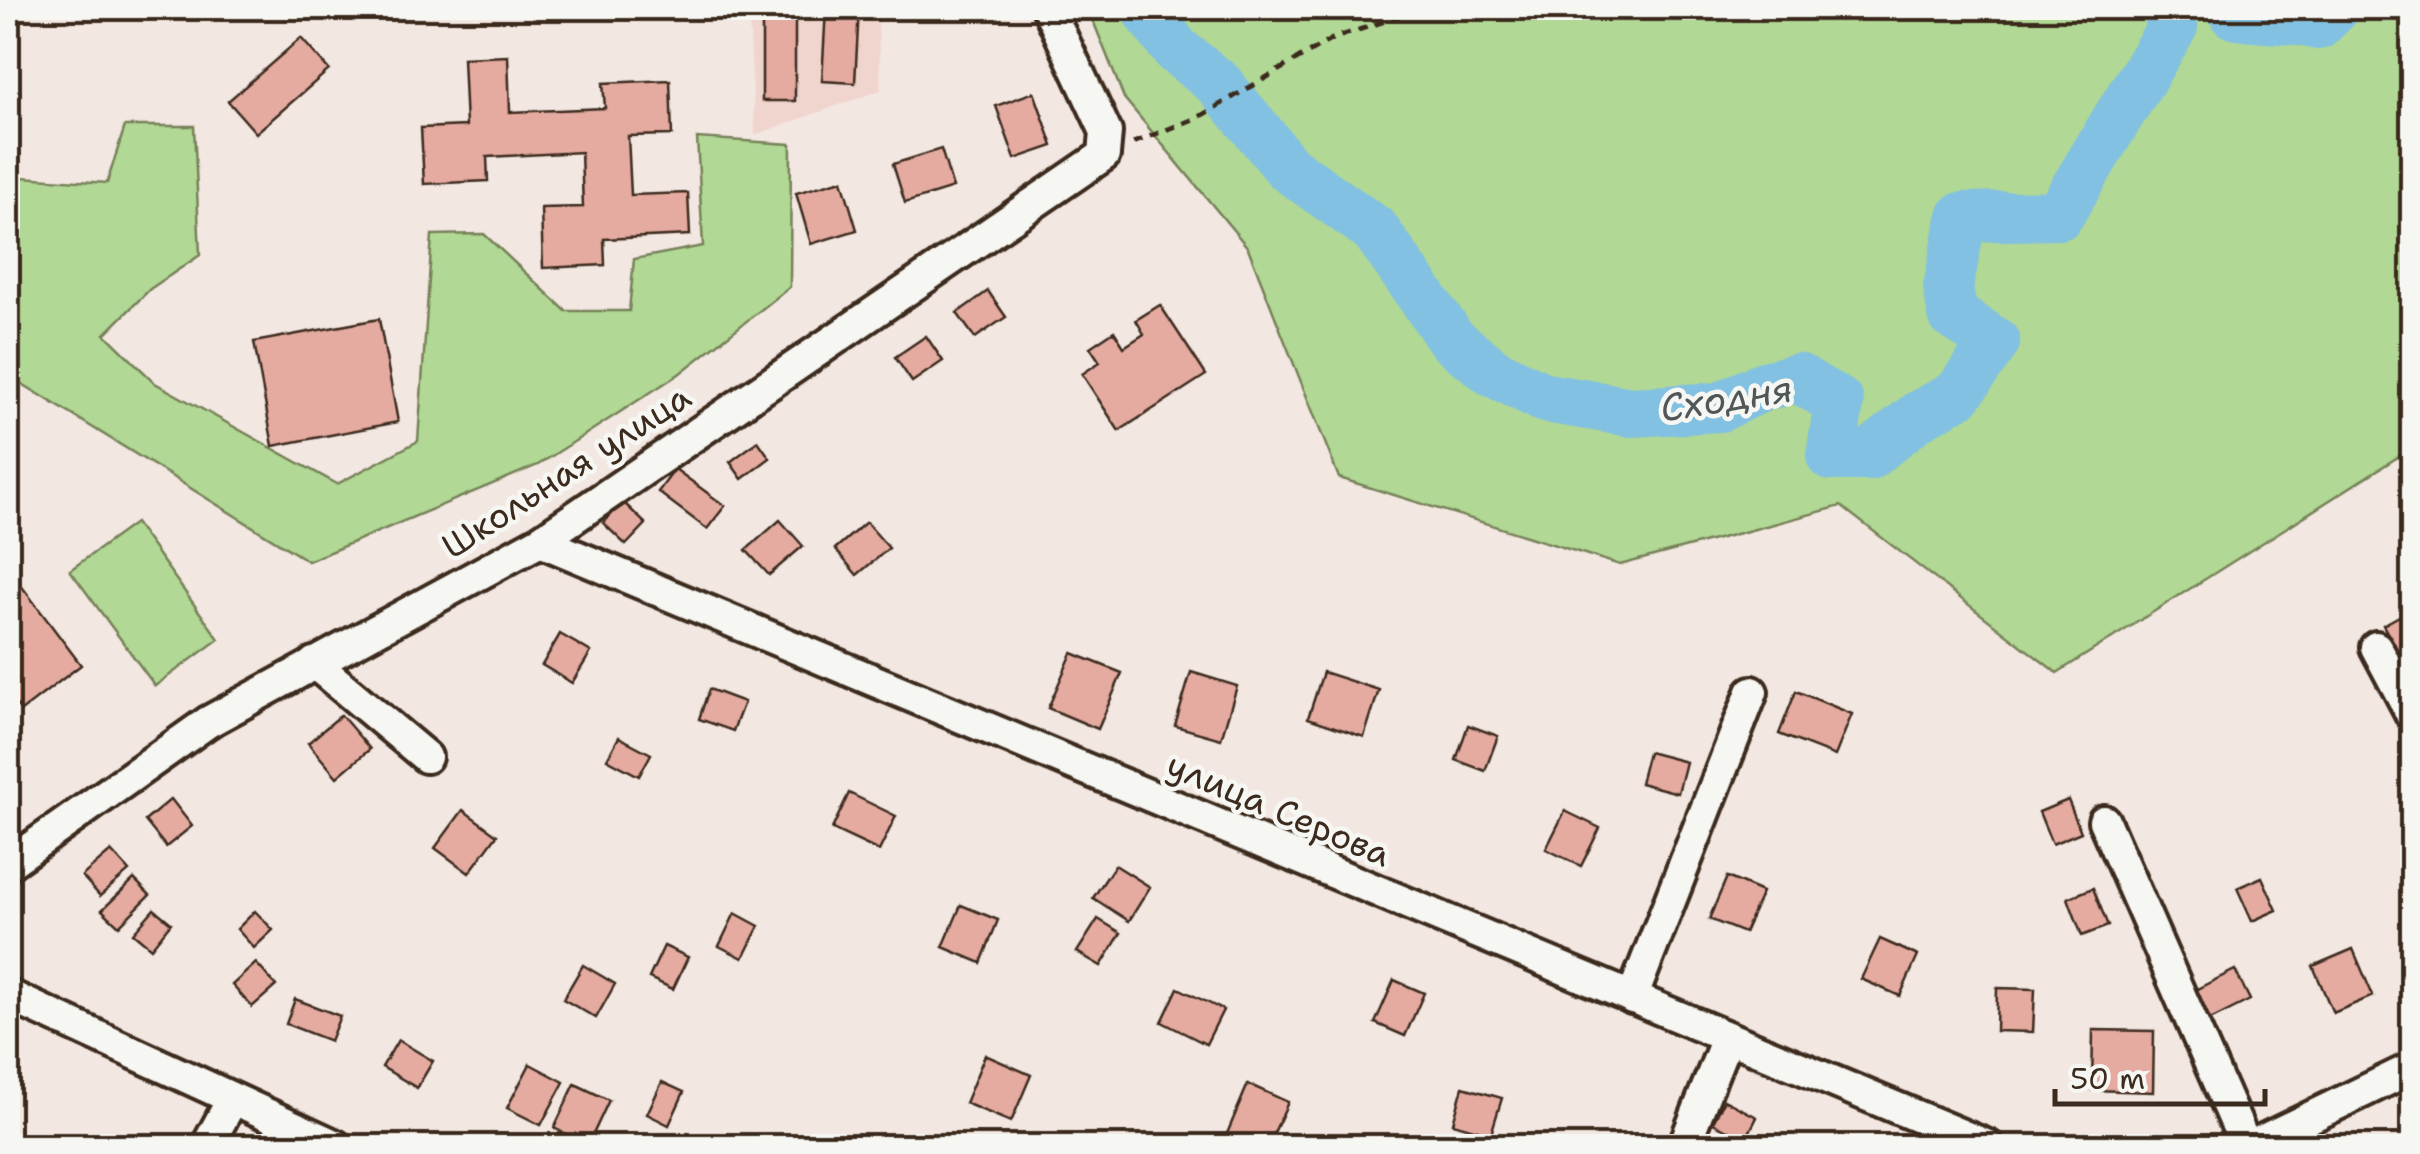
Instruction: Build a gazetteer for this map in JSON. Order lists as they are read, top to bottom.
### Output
{
  "streets": {
    "street": ["Школьная улица", "улица Серова"]
  },
  "crossings": [
    ["Школьная улица", "улица Серова"]
  ],
  "water": ["Сходня"],
  "scale_bar": "50 m"
}
